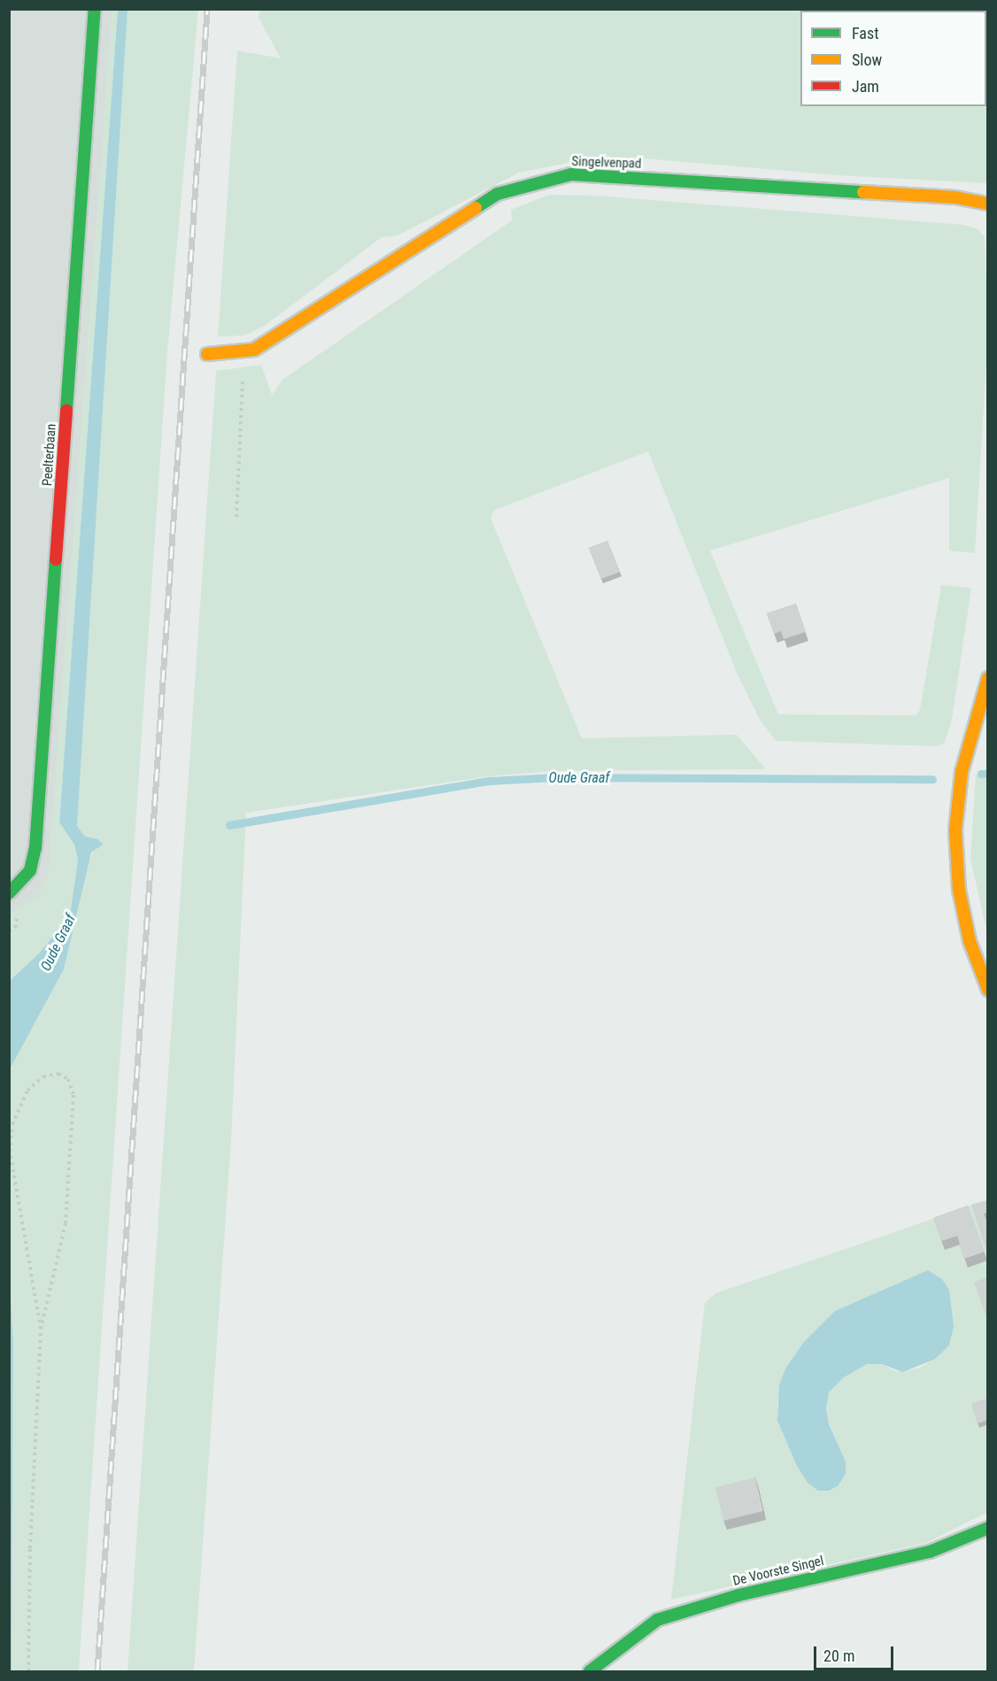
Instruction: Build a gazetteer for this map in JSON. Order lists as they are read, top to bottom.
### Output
{
  "streets": {
    "street": ["Singelvenpad", "Peelterbaan", "De Voorste Singel"]
  },
  "water": ["Oude Graaf"],
  "legend": ["Fast", "Slow", "Jam"],
  "scale_bar": "20 m"
}
